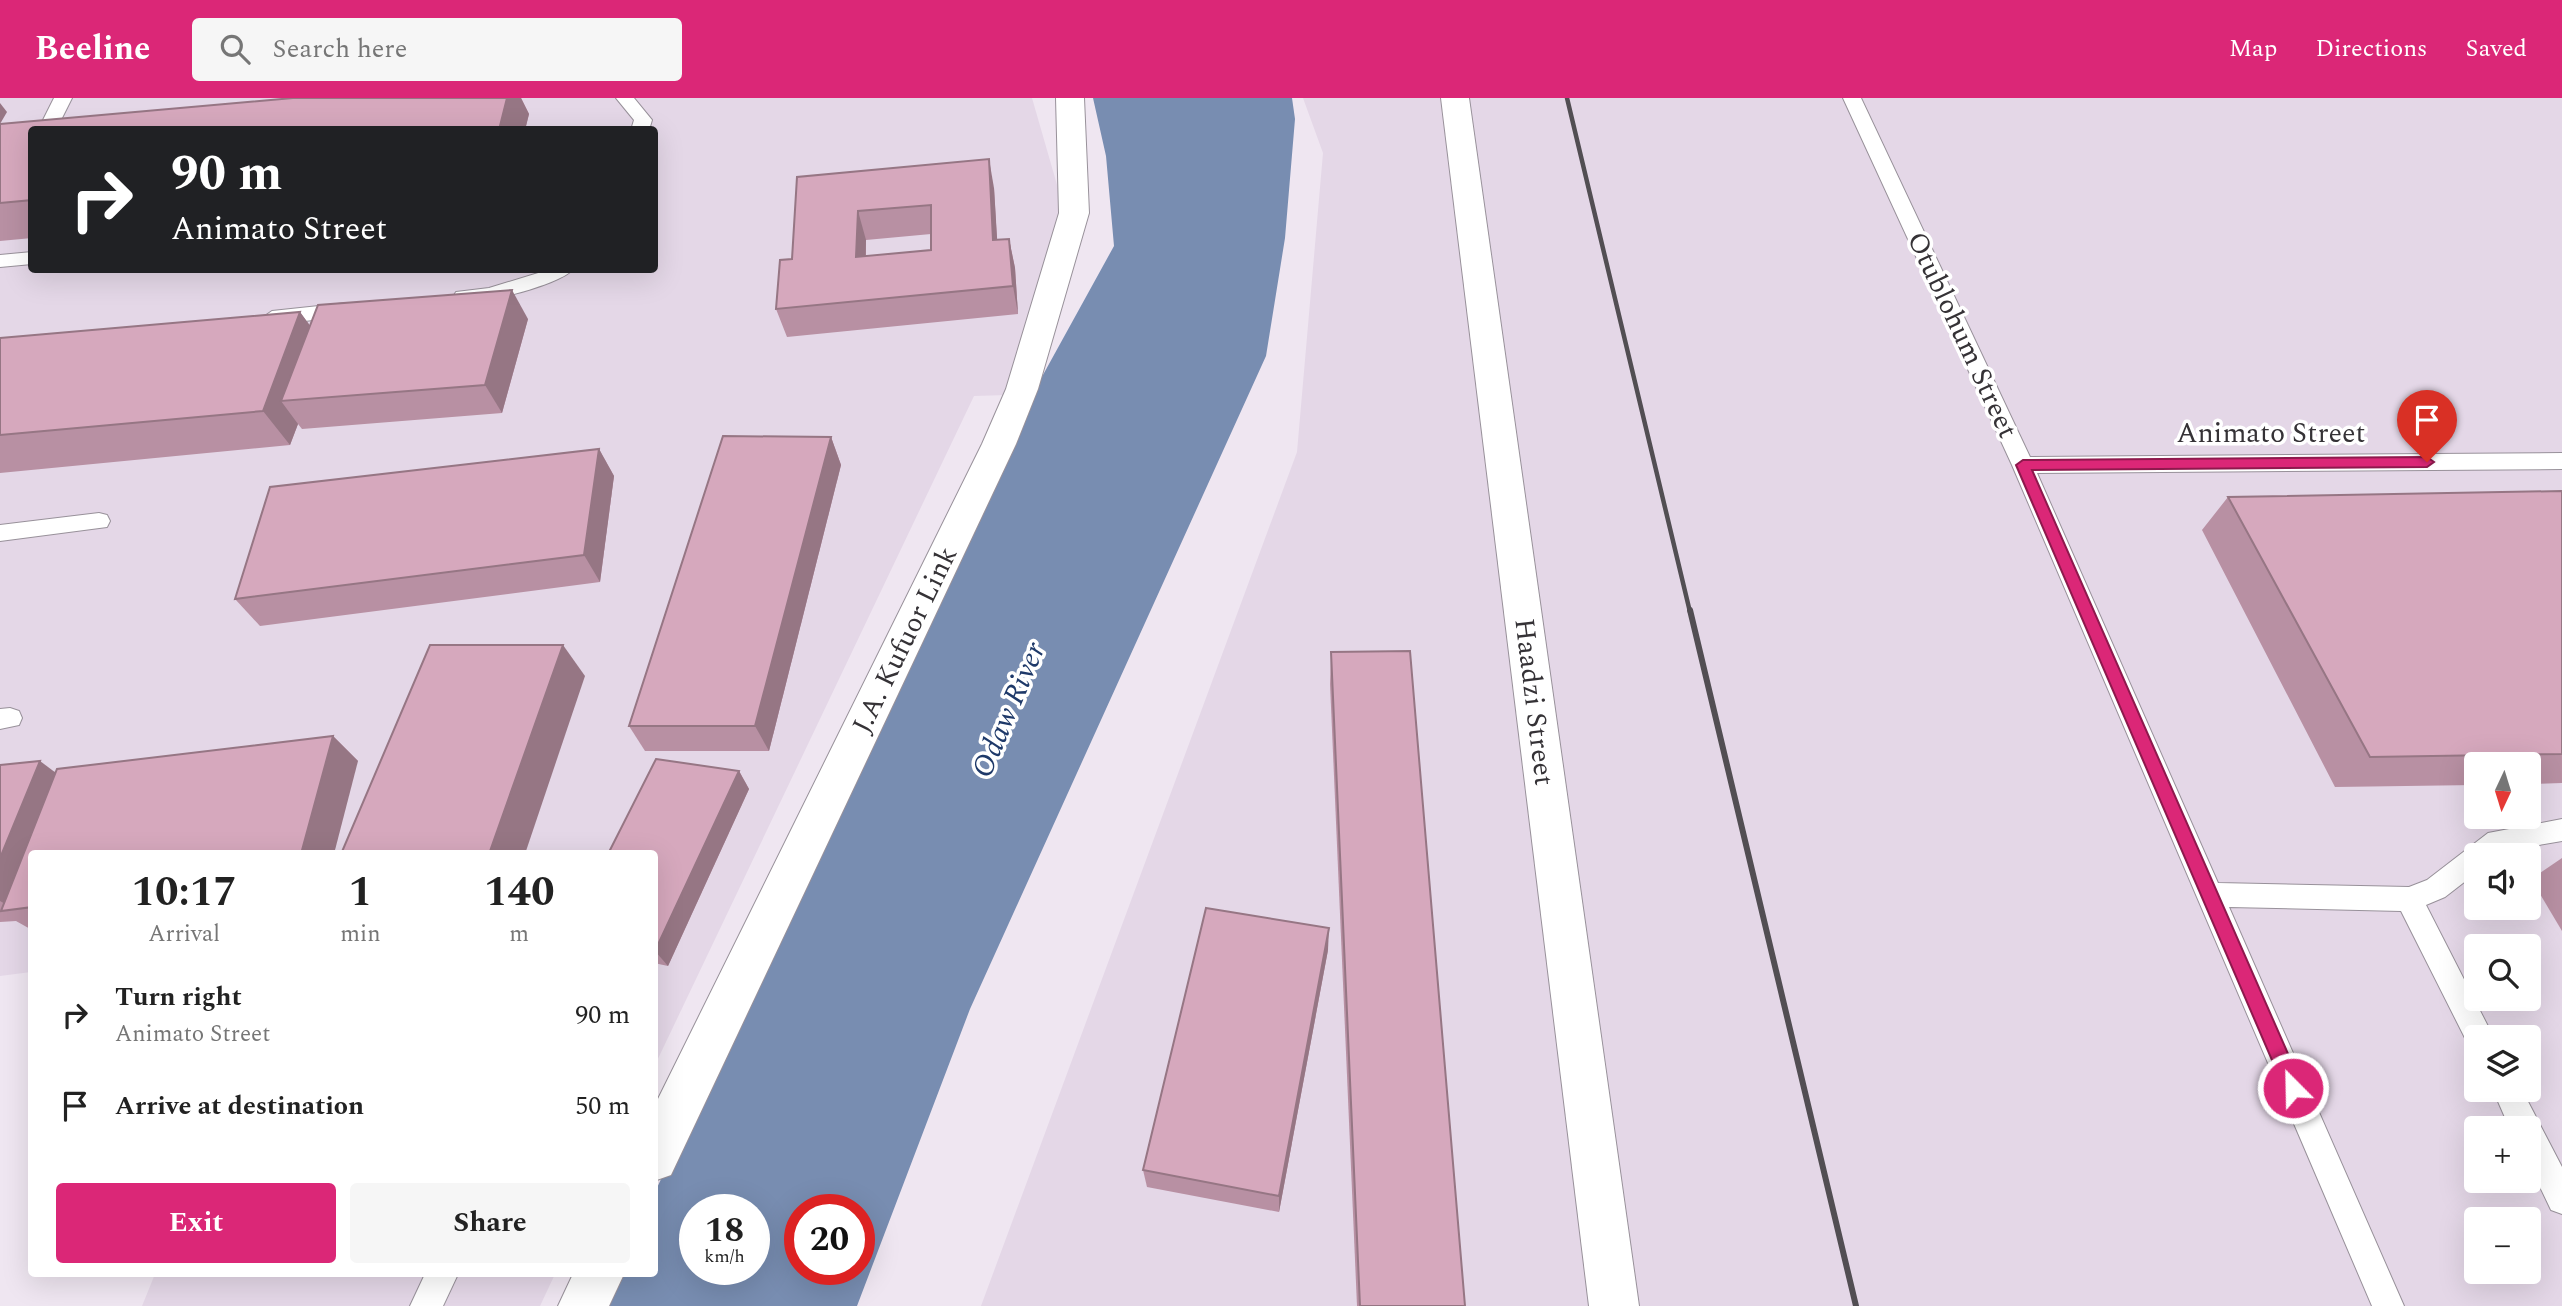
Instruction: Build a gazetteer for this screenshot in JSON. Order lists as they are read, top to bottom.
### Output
{
  "streets": {
    "street": ["J.A. Kufuor Link", "Haadzi Street"],
    "lane": ["Otublohum Street", "Animato Street"]
  },
  "crossings": [
    ["Otublohum Street", "Animato Street"]
  ],
  "water": ["Odaw River"],
  "north": "bottom",
  "page": {
    "header": "Beeline",
    "search": "Search here",
    "nav": ["Map", "Directions", "Saved"],
    "turn": ["90 m", "Animato Street"],
    "map_buttons": ["+", "−"],
    "eta": [
      "10:17",
      "Arrival",
      "1",
      "min",
      "140",
      "m"
    ],
    "list": [
      {
        "name": "Turn right",
        "note": "Animato Street",
        "value": "90 m"
      },
      {
        "name": "Arrive at destination",
        "value": "50 m"
      }
    ],
    "buttons": ["Exit", "Share"],
    "speed": "18 km/h",
    "limit": "20"
  }
}
